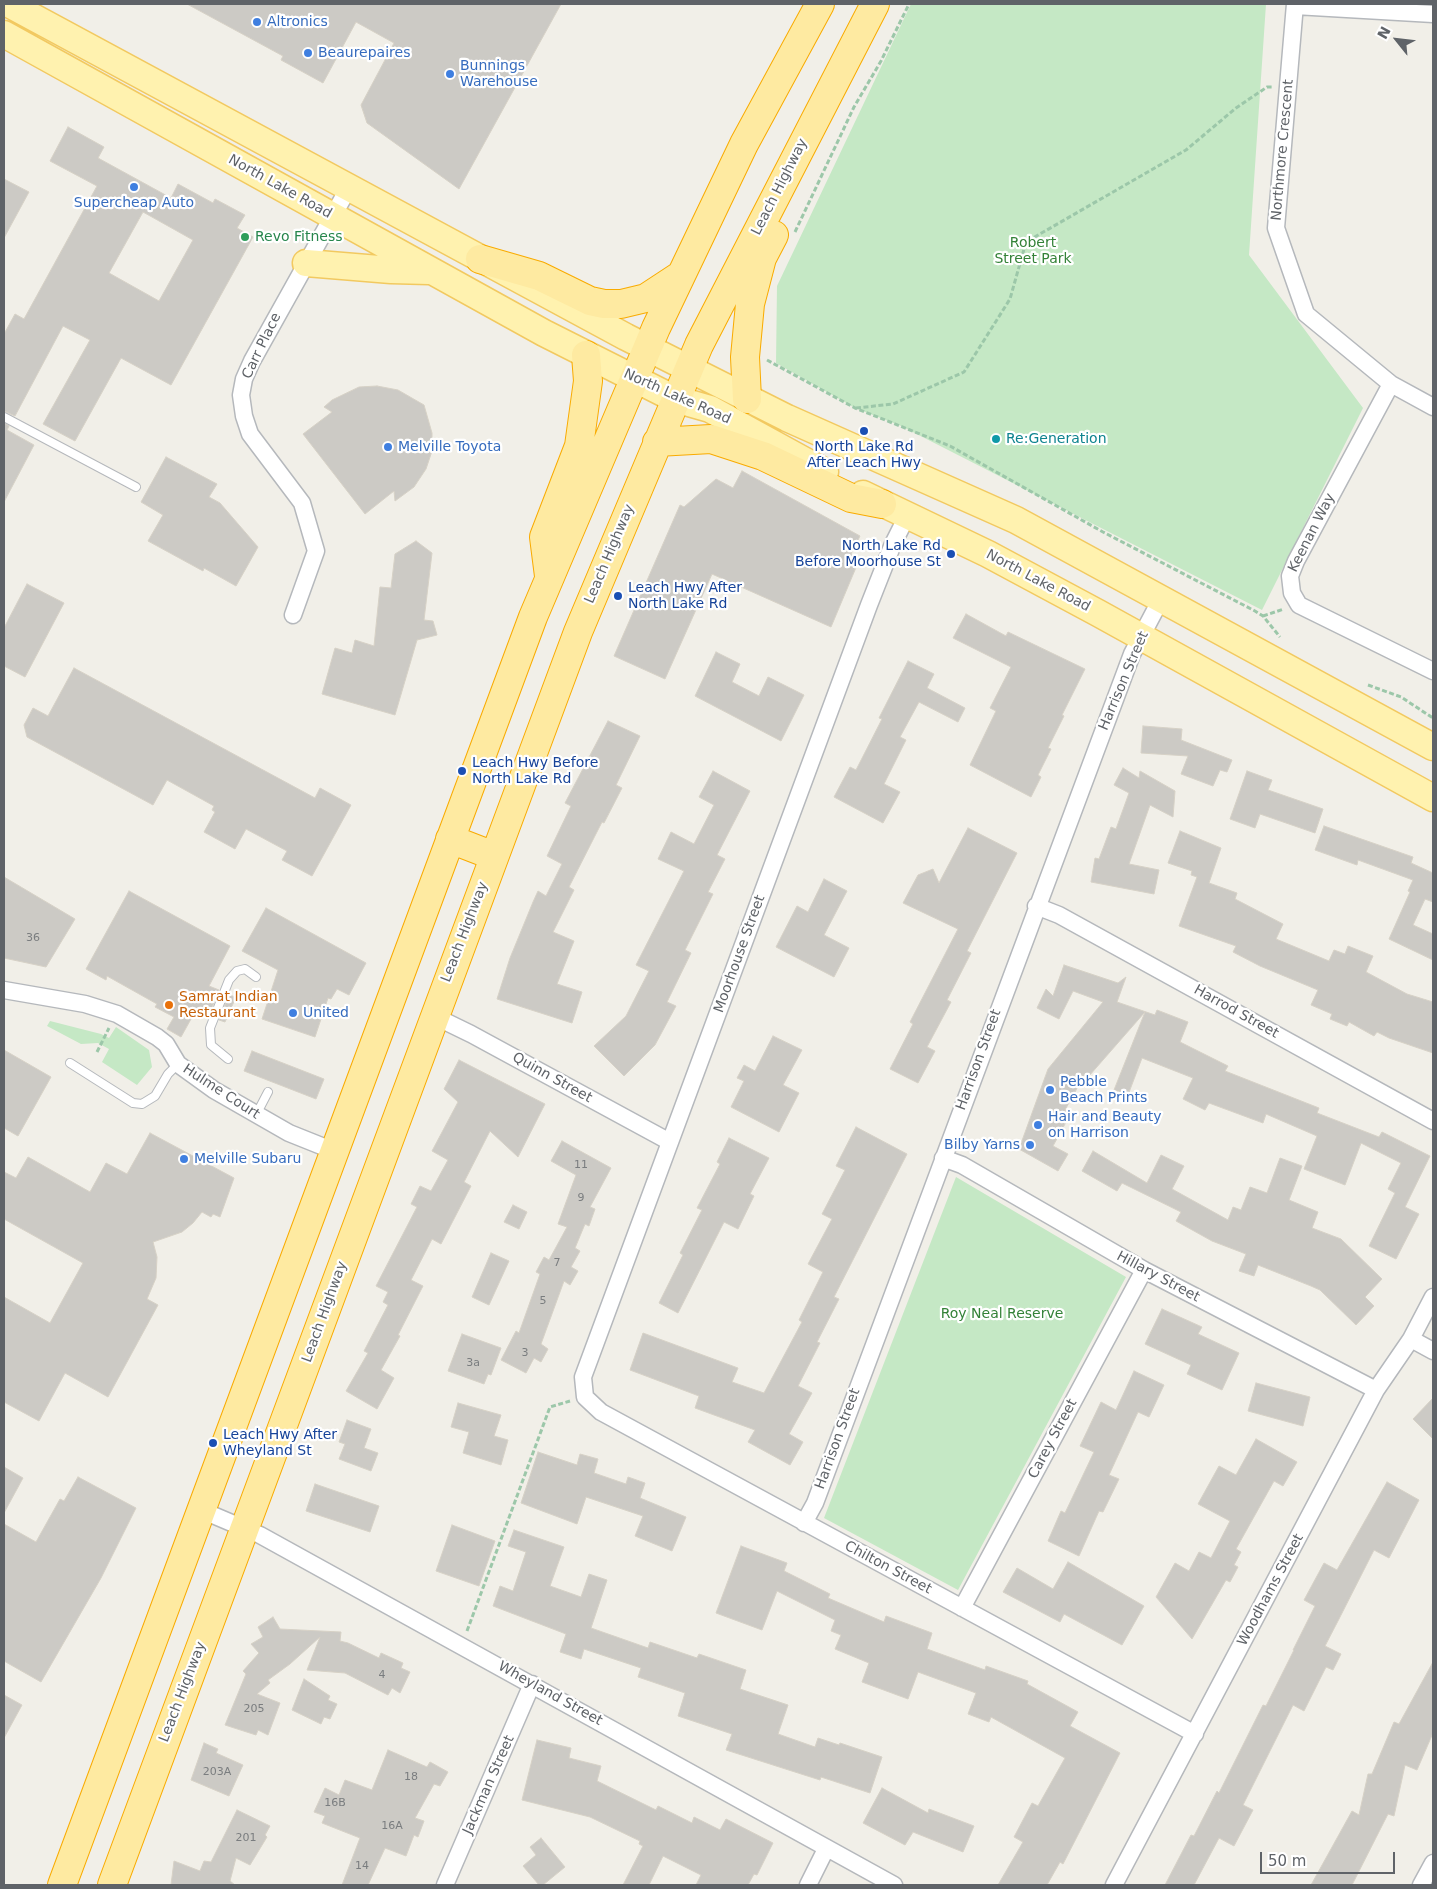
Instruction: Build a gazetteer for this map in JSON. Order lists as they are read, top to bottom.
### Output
{
  "streets": {
    "highway": ["Leach Highway"],
    "main road": ["North Lake Road"],
    "street": [
      "Northmore Crescent",
      "Carr Place",
      "Keenan Way",
      "Harrison Street",
      "Moorhouse Street",
      "Harrod Street",
      "Quinn Street",
      "Hulme Court",
      "Hillary Street",
      "Carey Street",
      "Chilton Street",
      "Woodhams Street",
      "Wheyland Street",
      "Jackman Street"
    ]
  },
  "crossings": [
    ["Northmore Crescent", "Keenan Way"],
    ["North Lake Road", "Leach Highway"],
    ["North Lake Road", "Carr Place"],
    ["North Lake Road", "Harrison Street"],
    ["North Lake Road", "Moorhouse Street"],
    ["Leach Highway", "Quinn Street"],
    ["Leach Highway", "Wheyland Street"],
    ["Harrison Street", "Harrod Street"],
    ["Harrison Street", "Hillary Street"],
    ["Harrison Street", "Chilton Street"],
    ["Moorhouse Street", "Quinn Street"],
    ["Moorhouse Street", "Chilton Street"],
    ["Hillary Street", "Carey Street"],
    ["Hillary Street", "Woodhams Street"],
    ["Carey Street", "Chilton Street"],
    ["Chilton Street", "Woodhams Street"],
    ["Wheyland Street", "Jackman Street"]
  ],
  "parks": ["Robert Street Park", "Roy Neal Reserve"],
  "places": [
    "Altronics",
    "Beaurepaires",
    "Bunnings Warehouse",
    "Supercheap Auto",
    "Revo Fitness",
    "North Lake Rd After Leach Hwy",
    "Re:Generation",
    "Melville Toyota",
    "North Lake Rd Before Moorhouse St",
    "Leach Hwy After North Lake Rd",
    "Leach Hwy Before North Lake Rd",
    "Samrat Indian Restaurant",
    "United",
    "Pebble Beach Prints",
    "Hair and Beauty on Harrison",
    "Bilby Yarns",
    "Melville Subaru",
    "Leach Hwy After Wheyland St"
  ],
  "house_numbers": [
    "36",
    "11",
    "9",
    "7",
    "5",
    "3",
    "3a",
    "4",
    "205",
    "203A",
    "18",
    "16B",
    "16A",
    "201",
    "14"
  ],
  "scale_bar": "50 m",
  "north": "top left"
}
